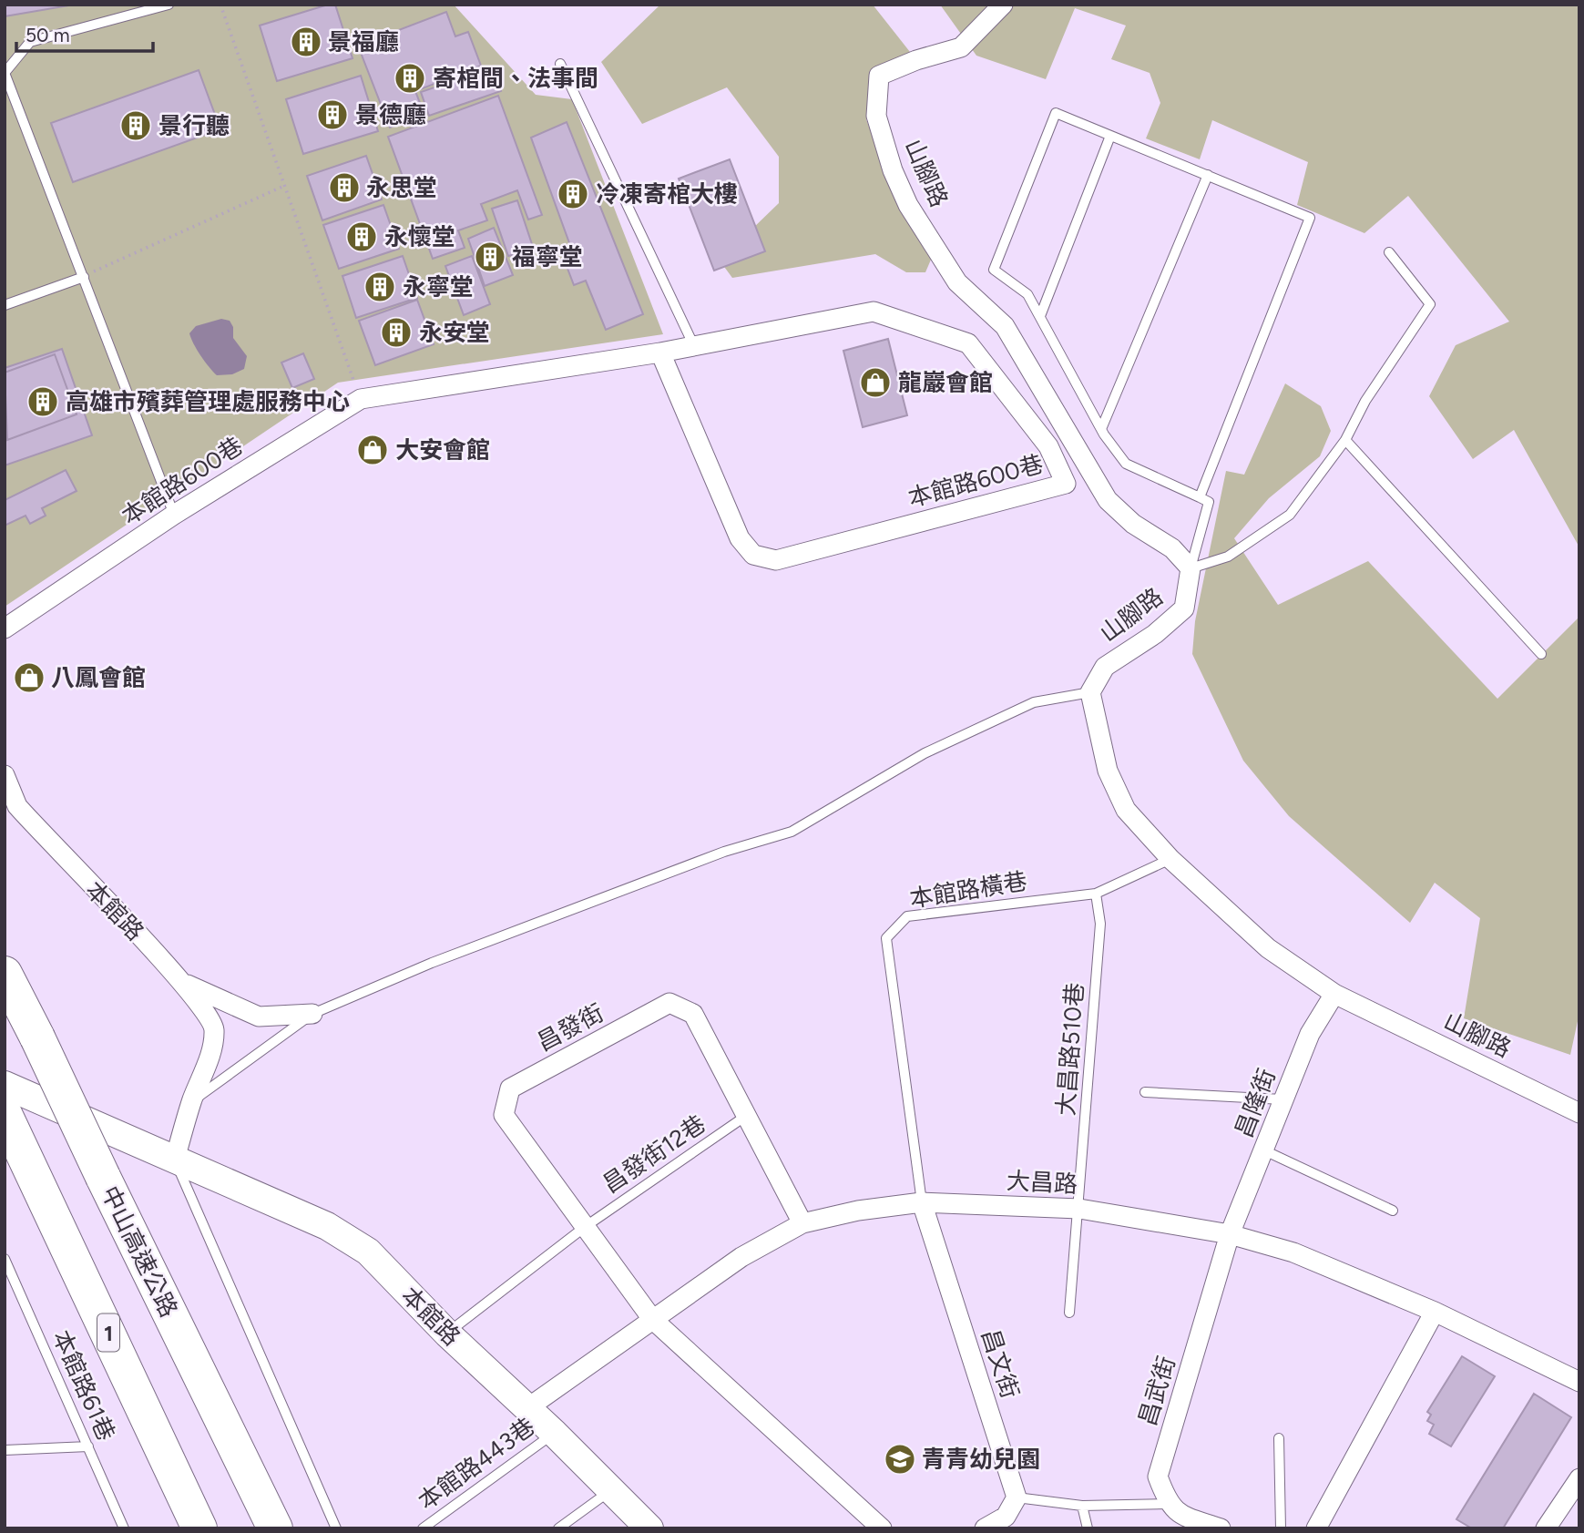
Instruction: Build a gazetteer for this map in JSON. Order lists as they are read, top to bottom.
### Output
{
  "streets": {
    "highway": ["中山高速公路", "1"],
    "street": [
      "山腳路",
      "本館路600巷",
      "本館路",
      "昌發街",
      "昌隆街",
      "大昌路",
      "昌文街",
      "昌武街"
    ],
    "lane": [
      "本館路橫巷",
      "大昌路510巷",
      "昌發街12巷",
      "本館路61巷",
      "本館路443巷"
    ]
  },
  "crossings": [
    ["山腳路", "本館路橫巷"],
    ["山腳路", "昌隆街"],
    ["本館路橫巷", "大昌路510巷"],
    ["本館路橫巷", "大昌路"],
    ["本館路橫巷", "昌文街"],
    ["本館路", "昌發街12巷"],
    ["本館路", "大昌路"],
    ["本館路", "本館路443巷"],
    ["昌發街", "昌發街12巷"],
    ["昌發街", "大昌路"],
    ["大昌路510巷", "大昌路"],
    ["昌隆街", "大昌路"],
    ["昌隆街", "昌武街"],
    ["大昌路", "昌文街"],
    ["大昌路", "昌武街"]
  ],
  "places": {
    "building": [
      "景福廳",
      "寄棺間、法事間",
      "景德廳",
      "景行聽",
      "永思堂",
      "冷凍寄棺大樓",
      "永懷堂",
      "福寧堂",
      "永寧堂",
      "永安堂",
      "高雄市殯葬管理處服務中心"
    ],
    "shop": ["龍巖會館", "大安會館", "八鳳會館"],
    "school or university": ["青青幼兒園"]
  },
  "scale_bar": "50 m"
}
